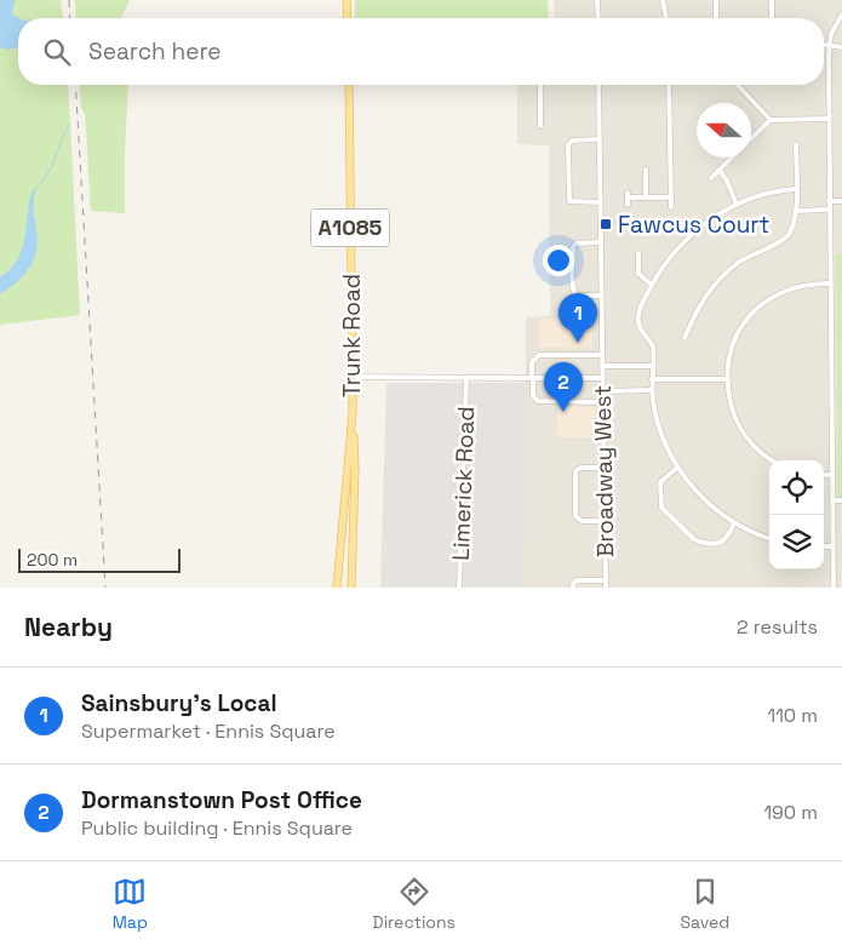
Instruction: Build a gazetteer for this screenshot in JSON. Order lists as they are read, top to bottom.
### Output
{
  "streets": {
    "main road": ["A1085", "Trunk Road"],
    "street": ["Broadway West", "Limerick Road"]
  },
  "places": {
    "transit": ["Fawcus Court"]
  },
  "scale_bar": "200 m",
  "north": "left",
  "page": {
    "search": "Search here",
    "pins": ["1", "2"],
    "scale": "200 m",
    "heading": ["Nearby", "2 results"],
    "list": [
      {
        "mark": "1",
        "name": "Sainsbury's Local",
        "note": "Supermarket · Ennis Square",
        "value": "110 m"
      },
      {
        "mark": "2",
        "name": "Dormanstown Post Office",
        "note": "Public building · Ennis Square",
        "value": "190 m"
      }
    ],
    "nav": ["Map", "Directions", "Saved"]
  }
}
